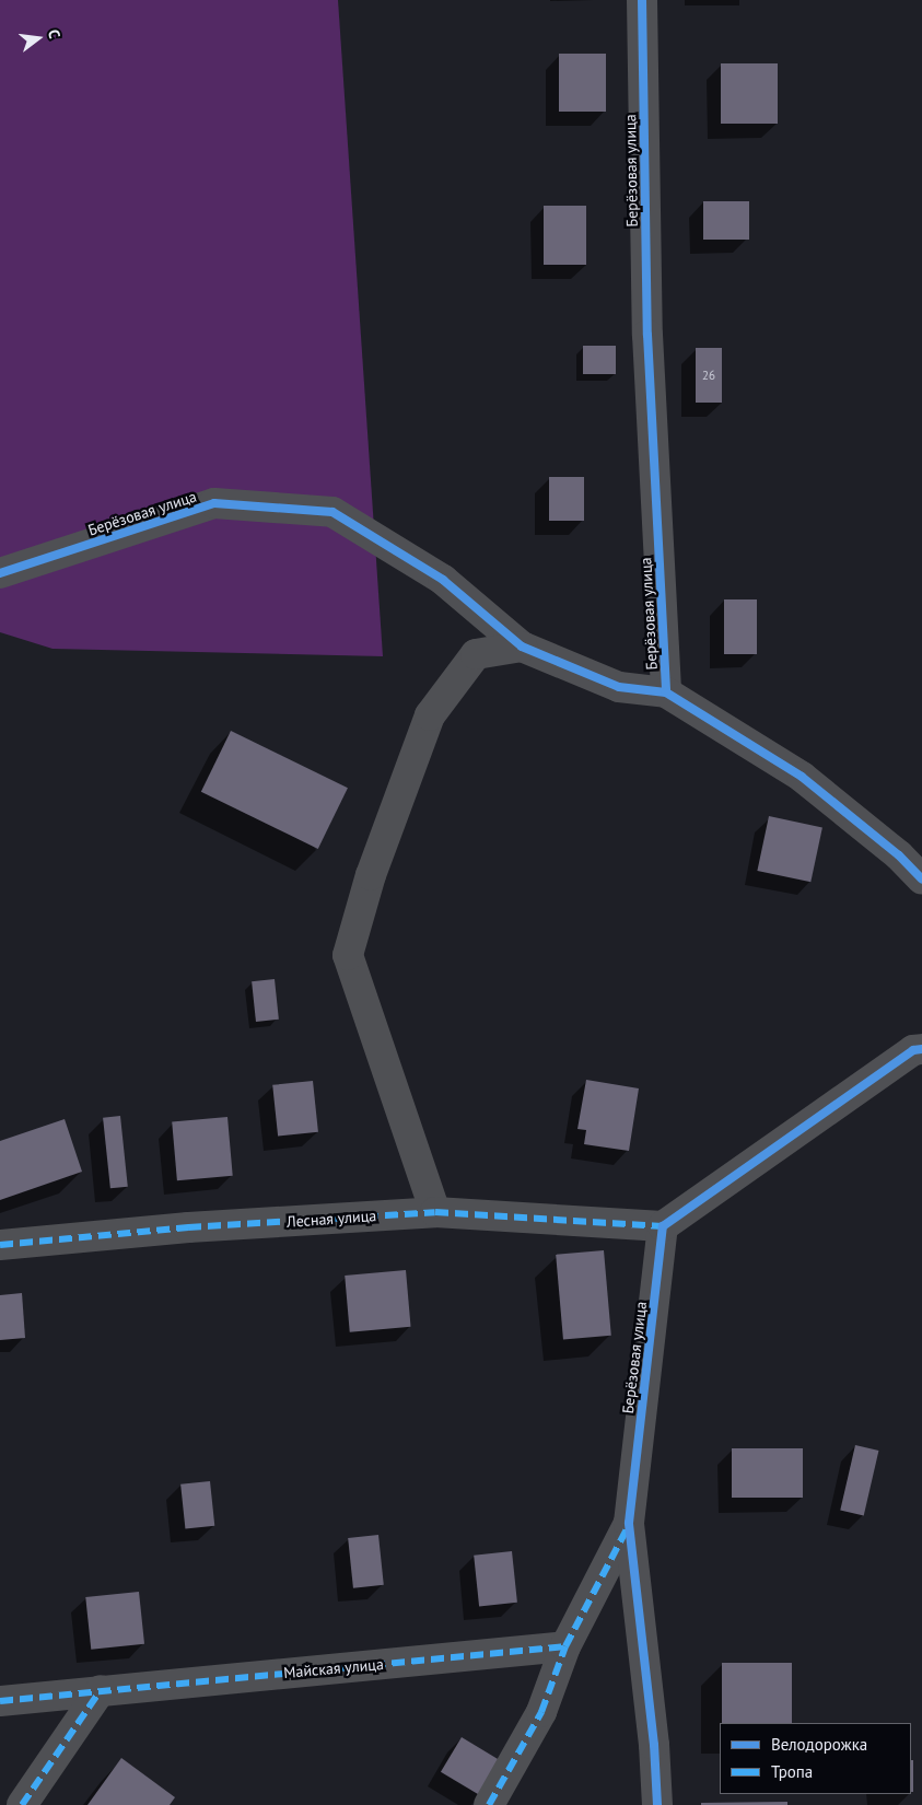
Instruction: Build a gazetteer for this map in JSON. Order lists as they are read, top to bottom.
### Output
{
  "streets": {
    "street": ["Берёзовая улица", "Лесная улица", "Майская улица"]
  },
  "crossings": [
    ["Берёзовая улица", "Лесная улица"],
    ["Берёзовая улица", "Майская улица"]
  ],
  "house_numbers": ["26"],
  "legend": ["Велодорожка", "Тропа"],
  "north": "right"
}
